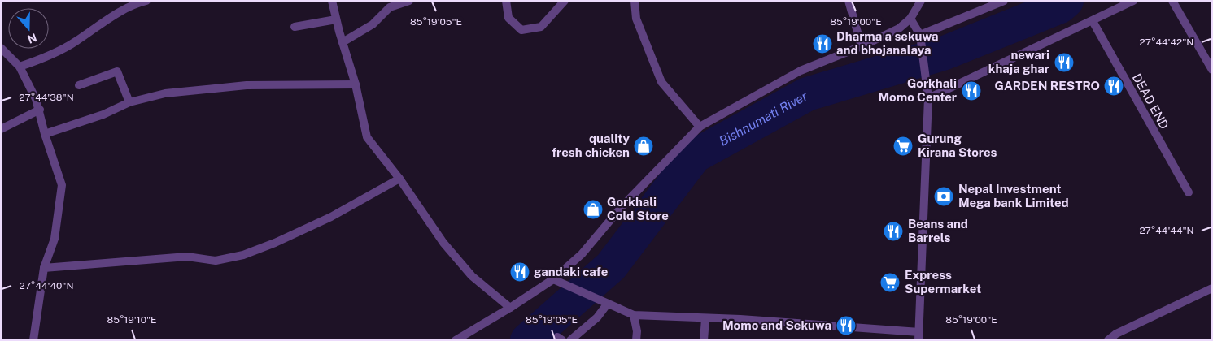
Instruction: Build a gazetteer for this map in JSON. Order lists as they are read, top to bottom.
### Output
{
  "streets": {
    "street": ["DEAD END"]
  },
  "water": ["Bishnumati River"],
  "places": {
    "restaurant": [
      "Dharma a sekuwa and bhojanalaya",
      "newari khaja ghar",
      "GARDEN RESTRO",
      "Gorkhali Momo Center",
      "Beans and Barrels",
      "gandaki cafe",
      "Momo and Sekuwa"
    ],
    "shop": ["quality fresh chicken", "Gorkhali Cold Store"],
    "supermarket": ["Gurung Kirana Stores", "Express Supermarket"],
    "bank": ["Nepal Investment Mega bank Limited"]
  },
  "north": "bottom",
  "coordinates": [
    "85°19'00\"E",
    "85°19'05\"E",
    "27°44'42\"N",
    "27°44'38\"N",
    "27°44'44\"N",
    "27°44'40\"N",
    "85°19'10\"E"
  ]
}
